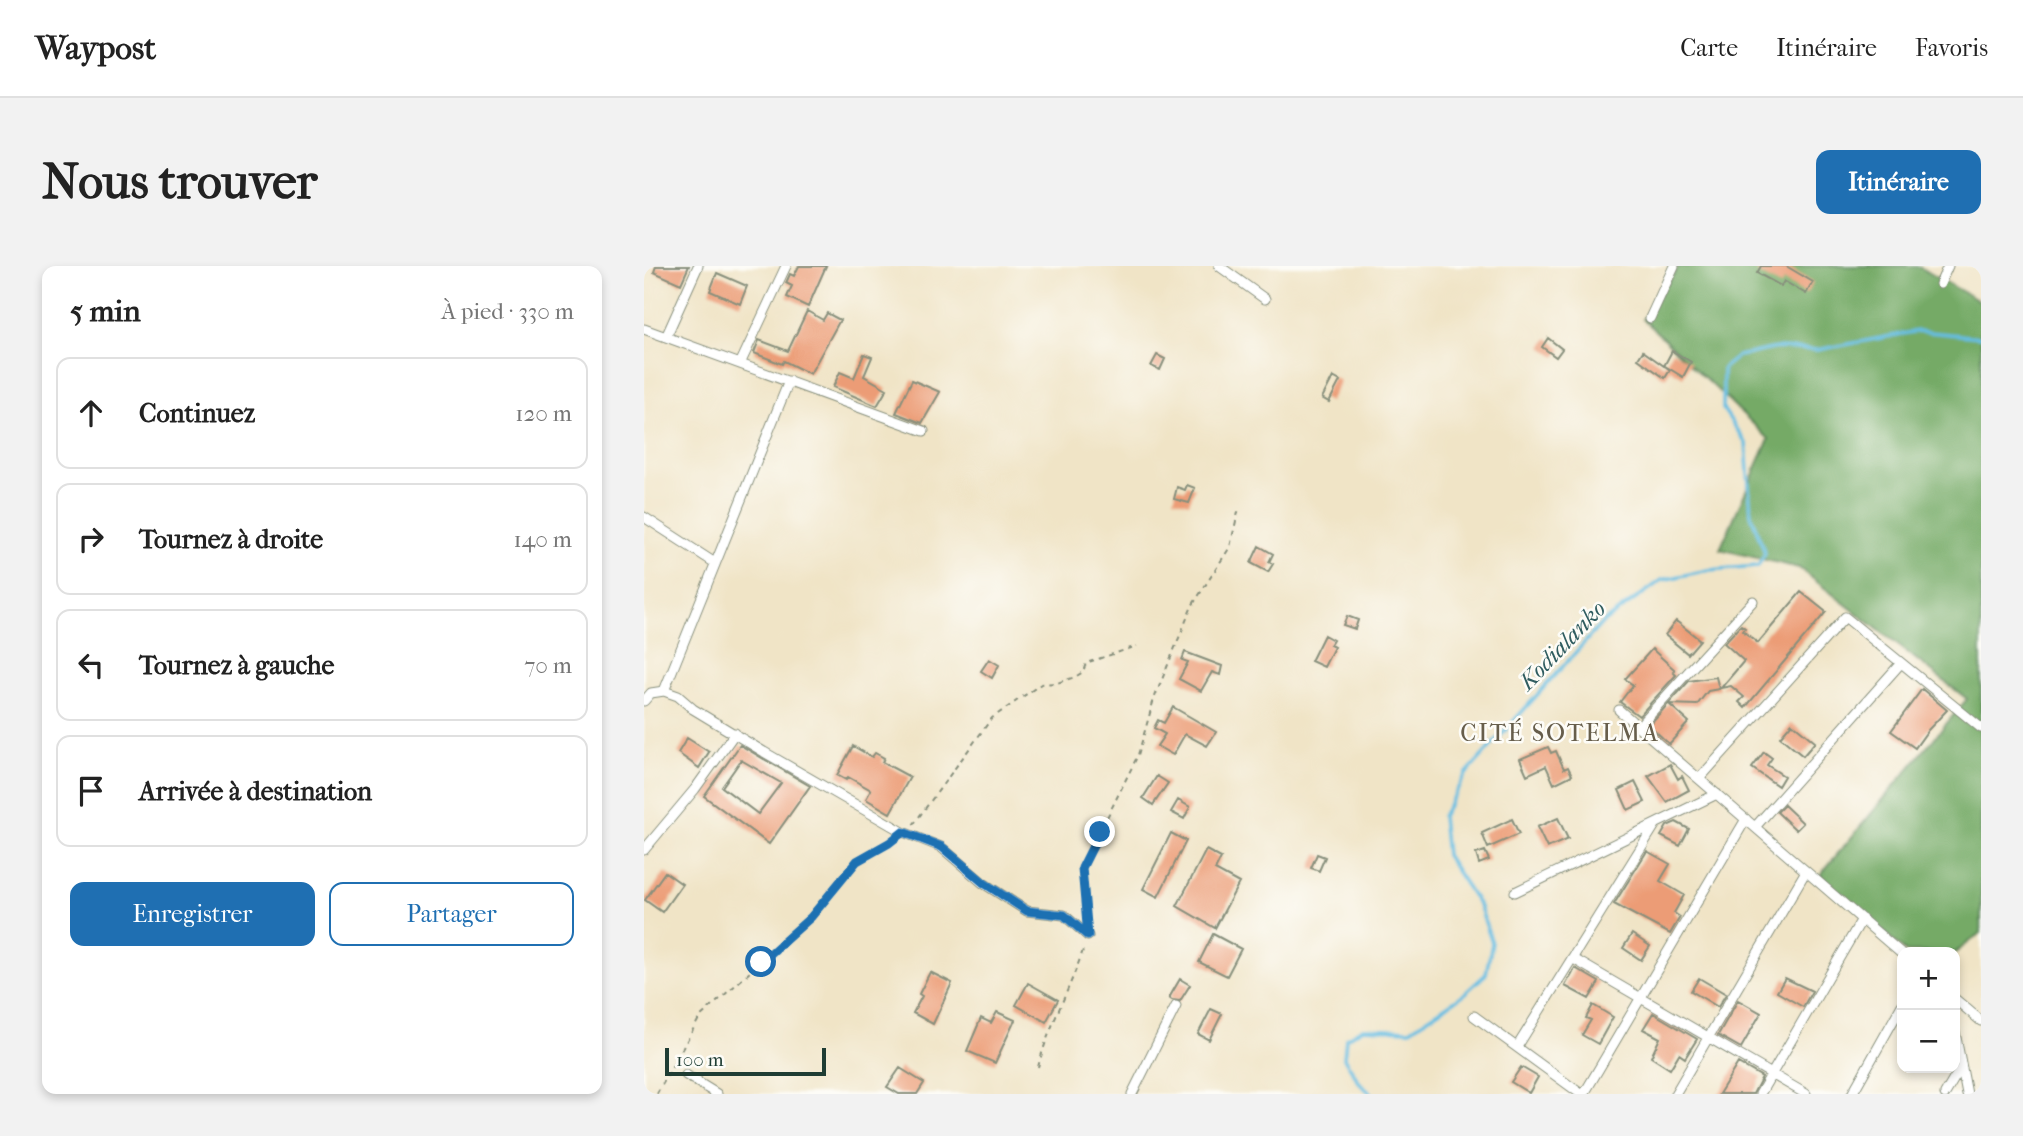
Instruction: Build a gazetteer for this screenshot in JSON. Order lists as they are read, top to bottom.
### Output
{
  "districts": ["CITÉ SOTELMA"],
  "water": ["Kodialanko"],
  "scale_bar": "100 m",
  "page": {
    "header": "Waypost",
    "nav": ["Carte", "Itinéraire", "Favoris"],
    "buttons": [
      "Itinéraire",
      ["Enregistrer", "Partager"]
    ],
    "title": "Nous trouver",
    "heading": ["5 min", "À pied · 330 m"],
    "list": [
      ["Continuez", "120 m"],
      ["Tournez à droite", "140 m"],
      ["Tournez à gauche", "70 m"],
      "Arrivée à destination"
    ],
    "map_buttons": ["+", "−"],
    "scale": "100 m"
  }
}
